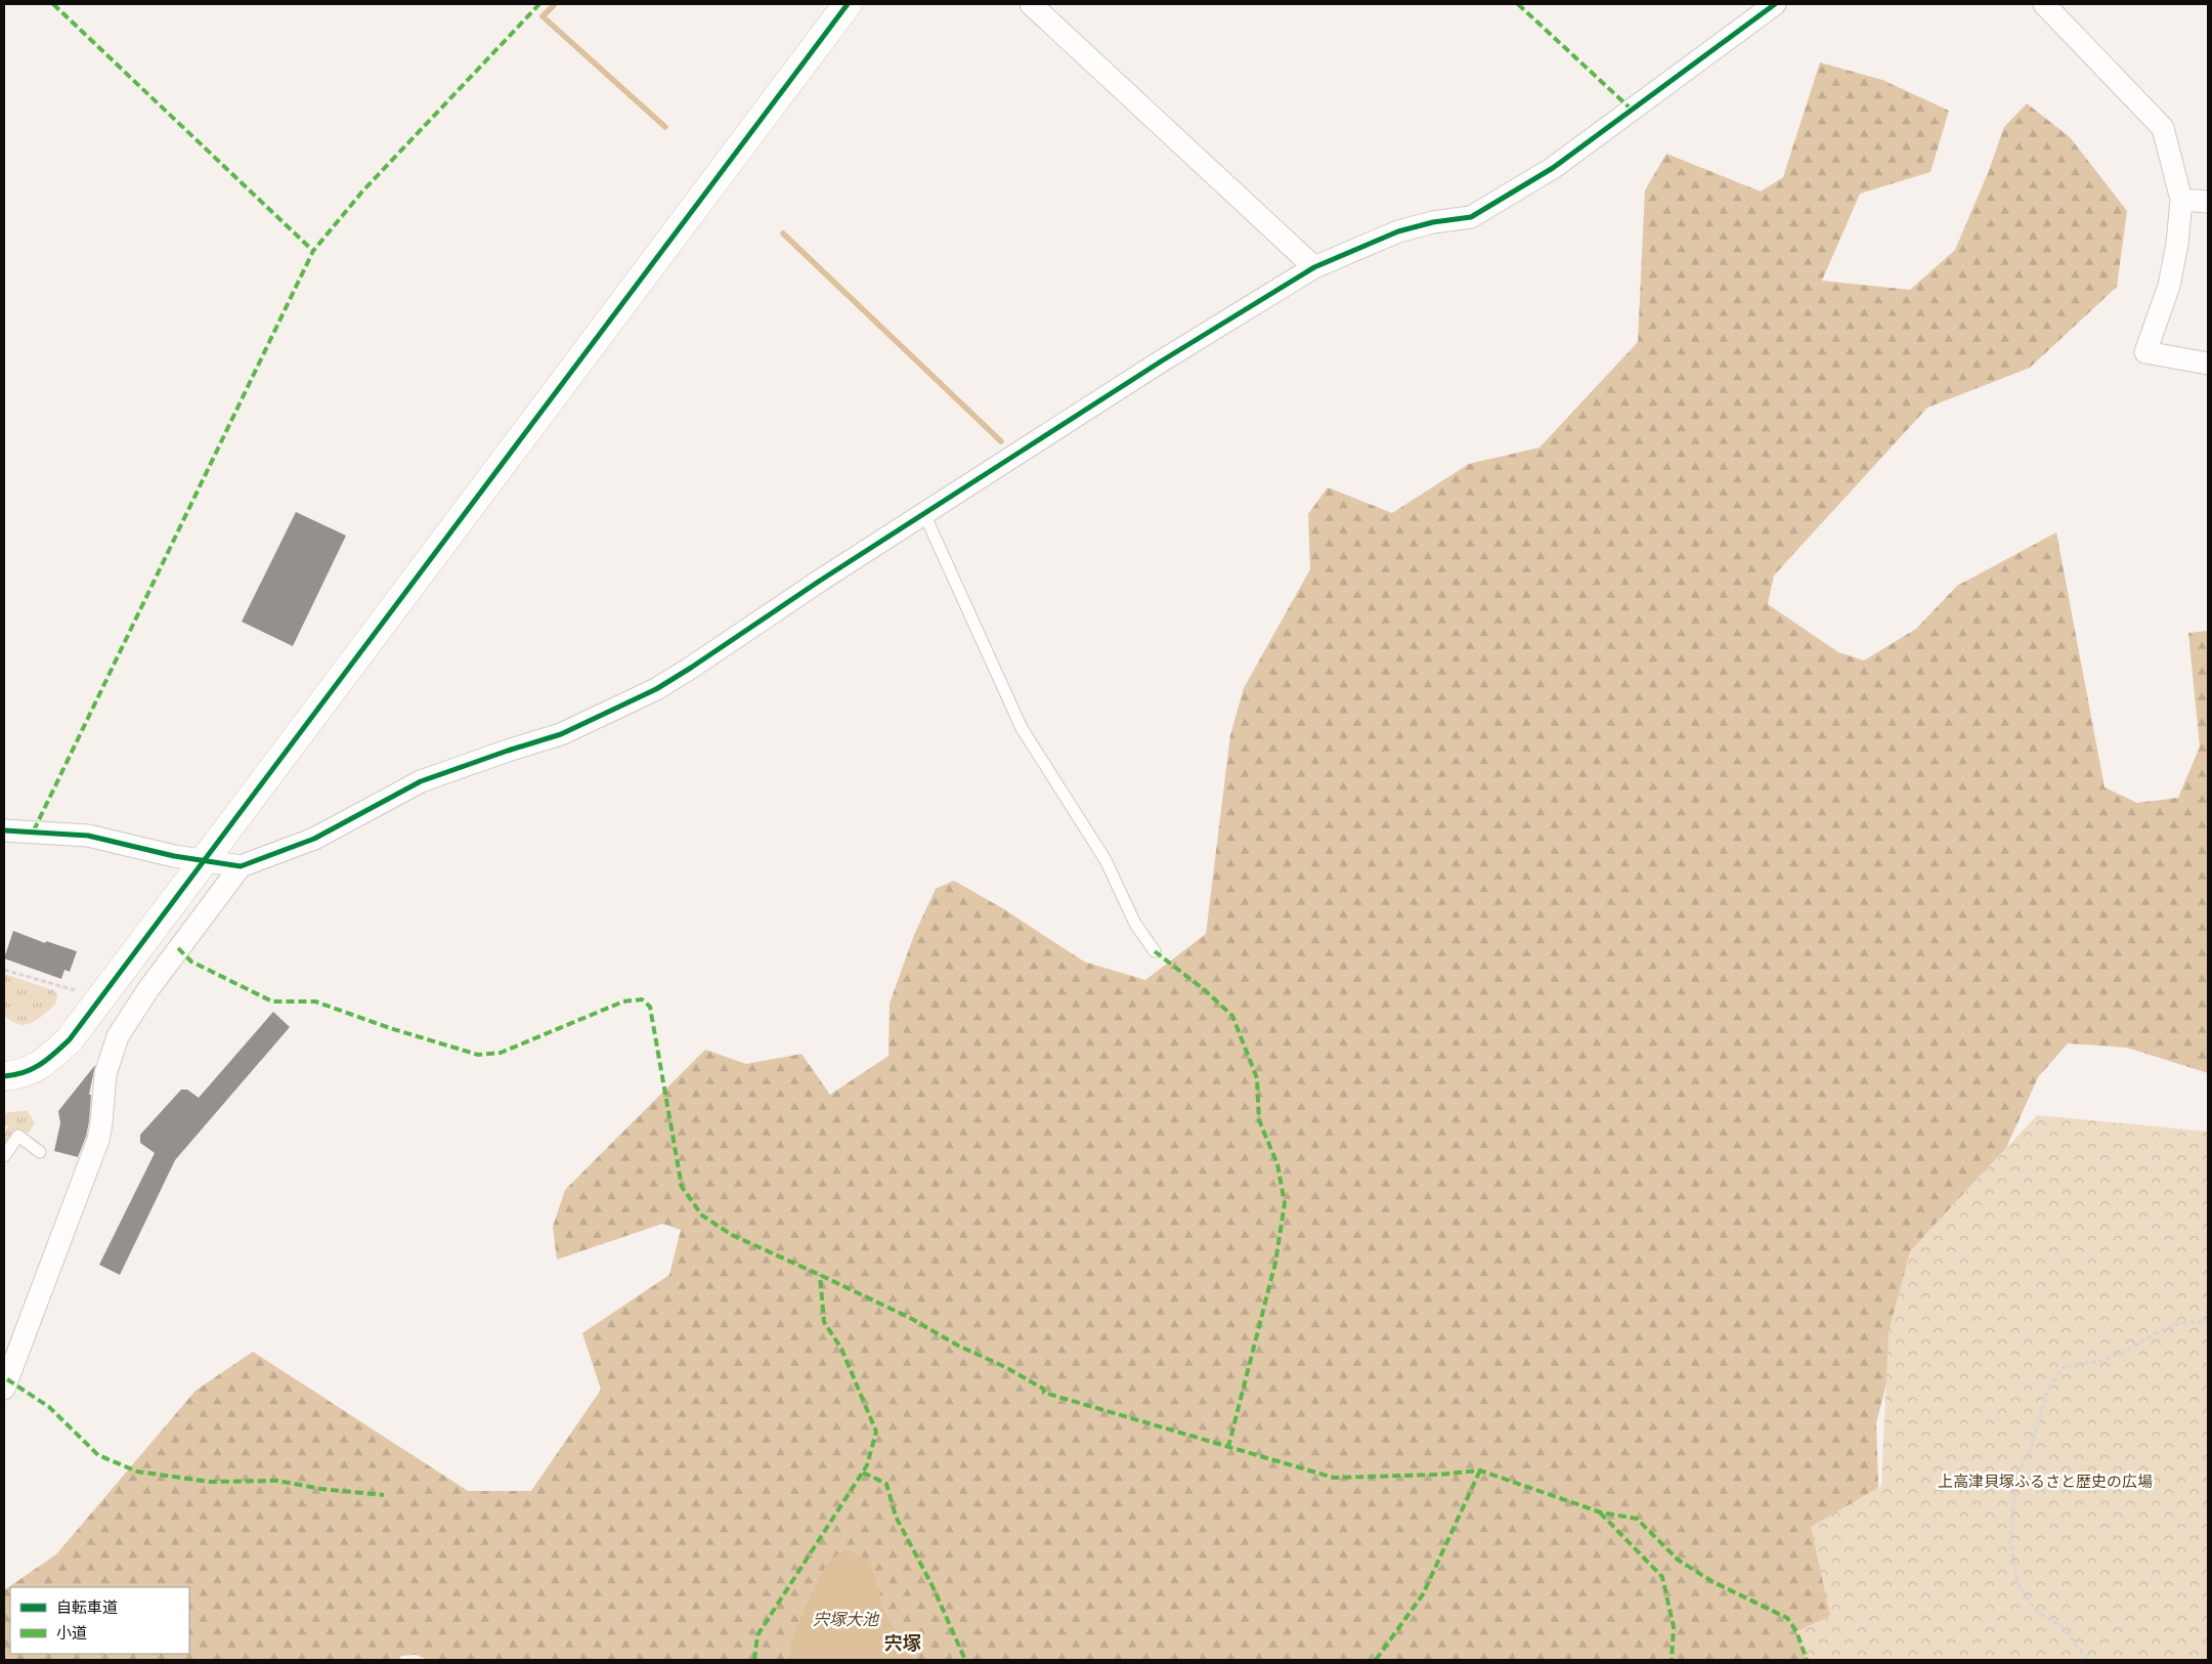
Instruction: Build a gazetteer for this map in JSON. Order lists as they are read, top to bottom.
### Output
{
  "districts": ["宍塚"],
  "water": ["宍塚大池"],
  "parks": ["上高津貝塚ふるさと歴史の広場"],
  "legend": ["自転車道", "小道"]
}
